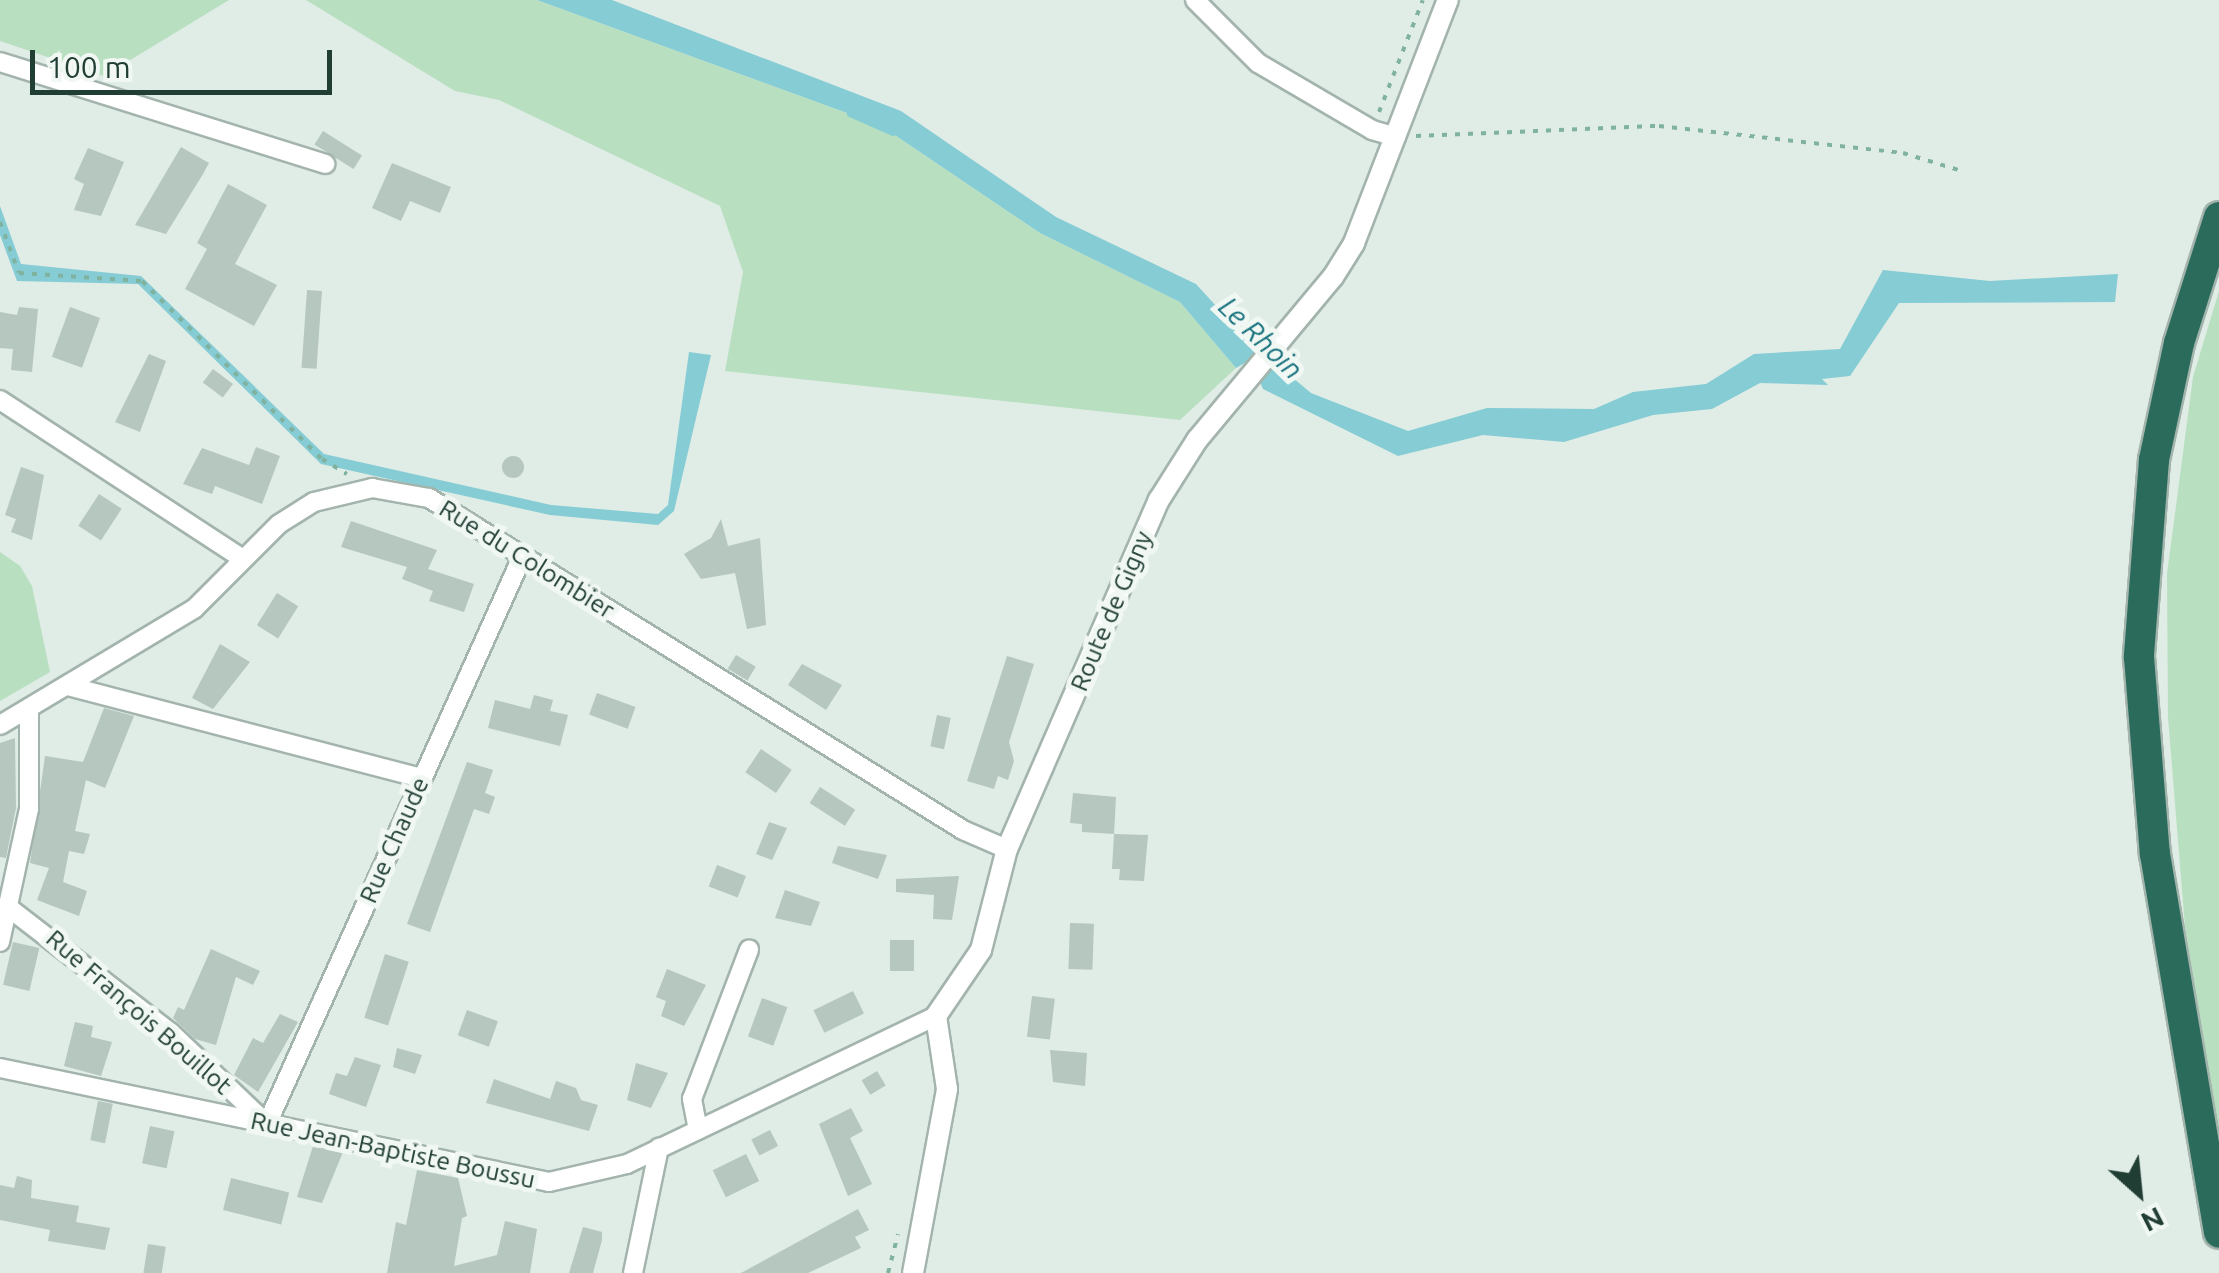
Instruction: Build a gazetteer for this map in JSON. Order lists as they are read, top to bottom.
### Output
{
  "streets": {
    "street": [
      "Rue du Colombier",
      "Route de Gigny",
      "Rue Chaude",
      "Rue François Bouillot",
      "Rue Jean-Baptiste Boussu"
    ]
  },
  "crossings": [
    ["Rue du Colombier", "Route de Gigny"],
    ["Rue du Colombier", "Rue Chaude"],
    ["Route de Gigny", "Rue Jean-Baptiste Boussu"],
    ["Rue Chaude", "Rue François Bouillot"],
    ["Rue Chaude", "Rue Jean-Baptiste Boussu"],
    ["Rue François Bouillot", "Rue Jean-Baptiste Boussu"]
  ],
  "water": ["Le Rhoin"],
  "scale_bar": "100 m",
  "north": "bottom right"
}
